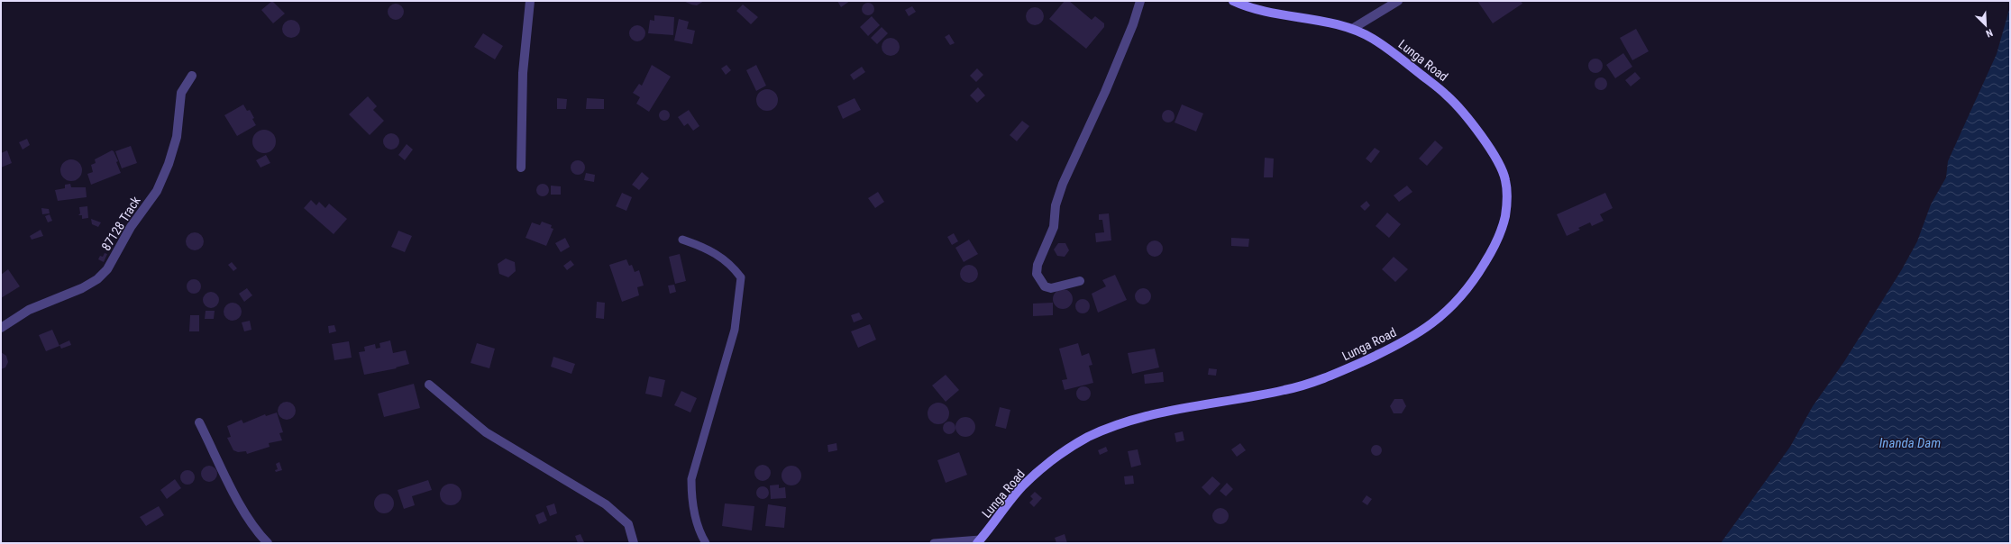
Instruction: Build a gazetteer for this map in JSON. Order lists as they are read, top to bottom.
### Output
{
  "streets": {
    "street": ["Lunga Road", "87128 Track"]
  },
  "water": ["Inanda Dam"],
  "north": "bottom right"
}
